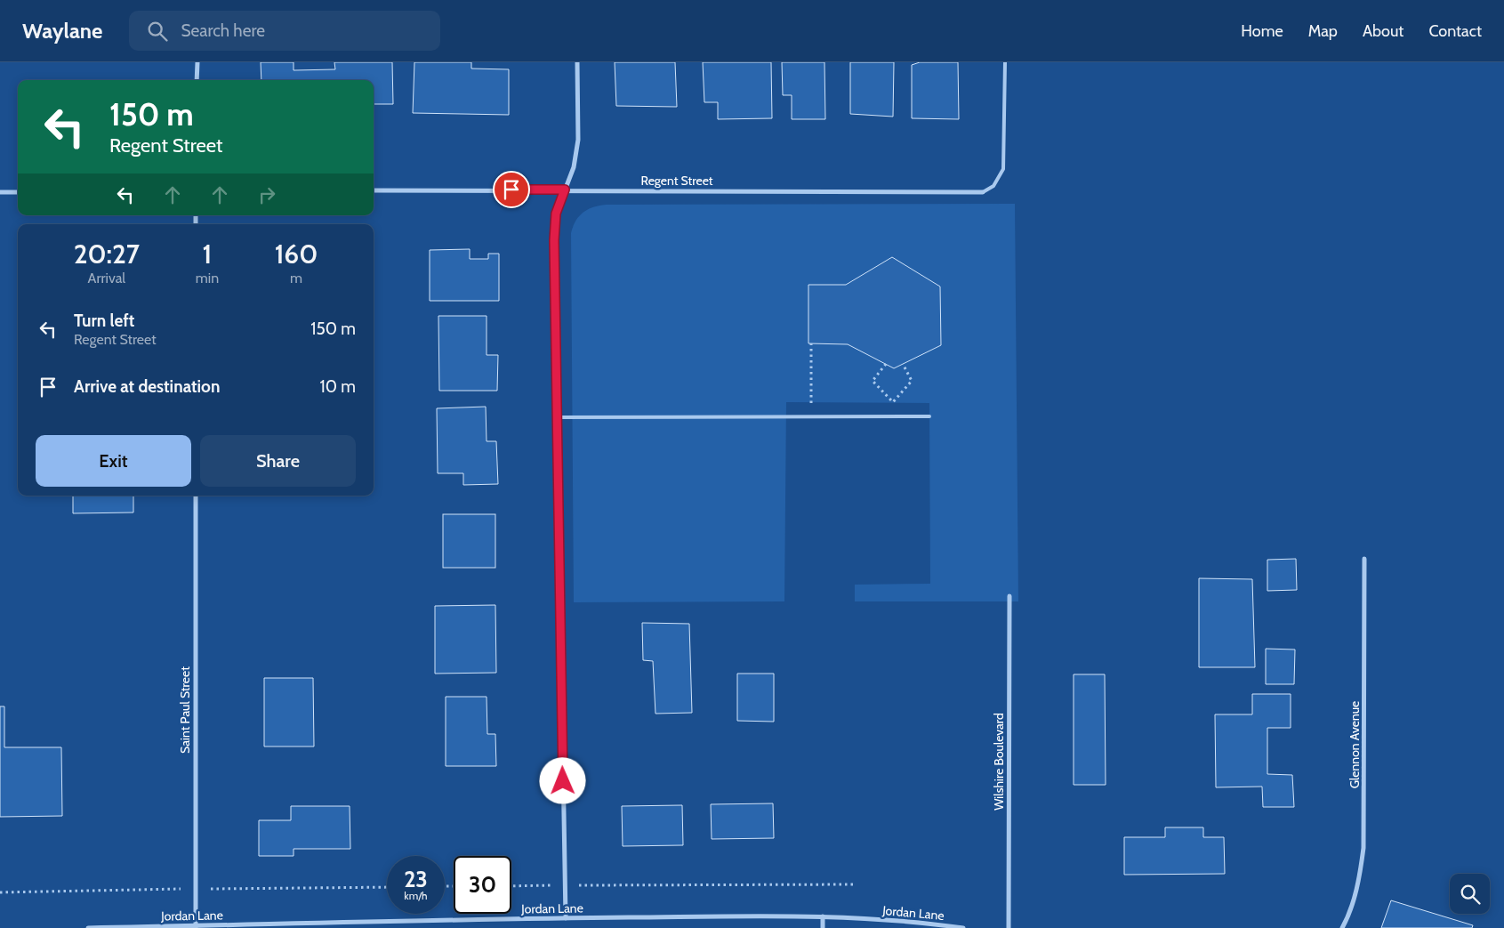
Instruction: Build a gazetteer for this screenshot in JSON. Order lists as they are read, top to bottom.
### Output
{
  "streets": {
    "street": [
      "Regent Street",
      "Saint Paul Street",
      "Glennon Avenue",
      "Wilshire Boulevard",
      "Jordan Lane"
    ]
  },
  "crossings": [
    ["Saint Paul Street", "Jordan Lane"]
  ],
  "page": {
    "header": "Waylane",
    "search": "Search here",
    "nav": [
      "Home",
      "Map",
      "About",
      "Contact"
    ],
    "turn": ["150 m", "Regent Street"],
    "eta": [
      "20:27",
      "Arrival",
      "1",
      "min",
      "160",
      "m"
    ],
    "list": [
      {
        "name": "Turn left",
        "note": "Regent Street",
        "value": "150 m"
      },
      {
        "name": "Arrive at destination",
        "value": "10 m"
      }
    ],
    "buttons": ["Exit", "Share"],
    "speed": "23 km/h",
    "limit": "30"
  }
}
